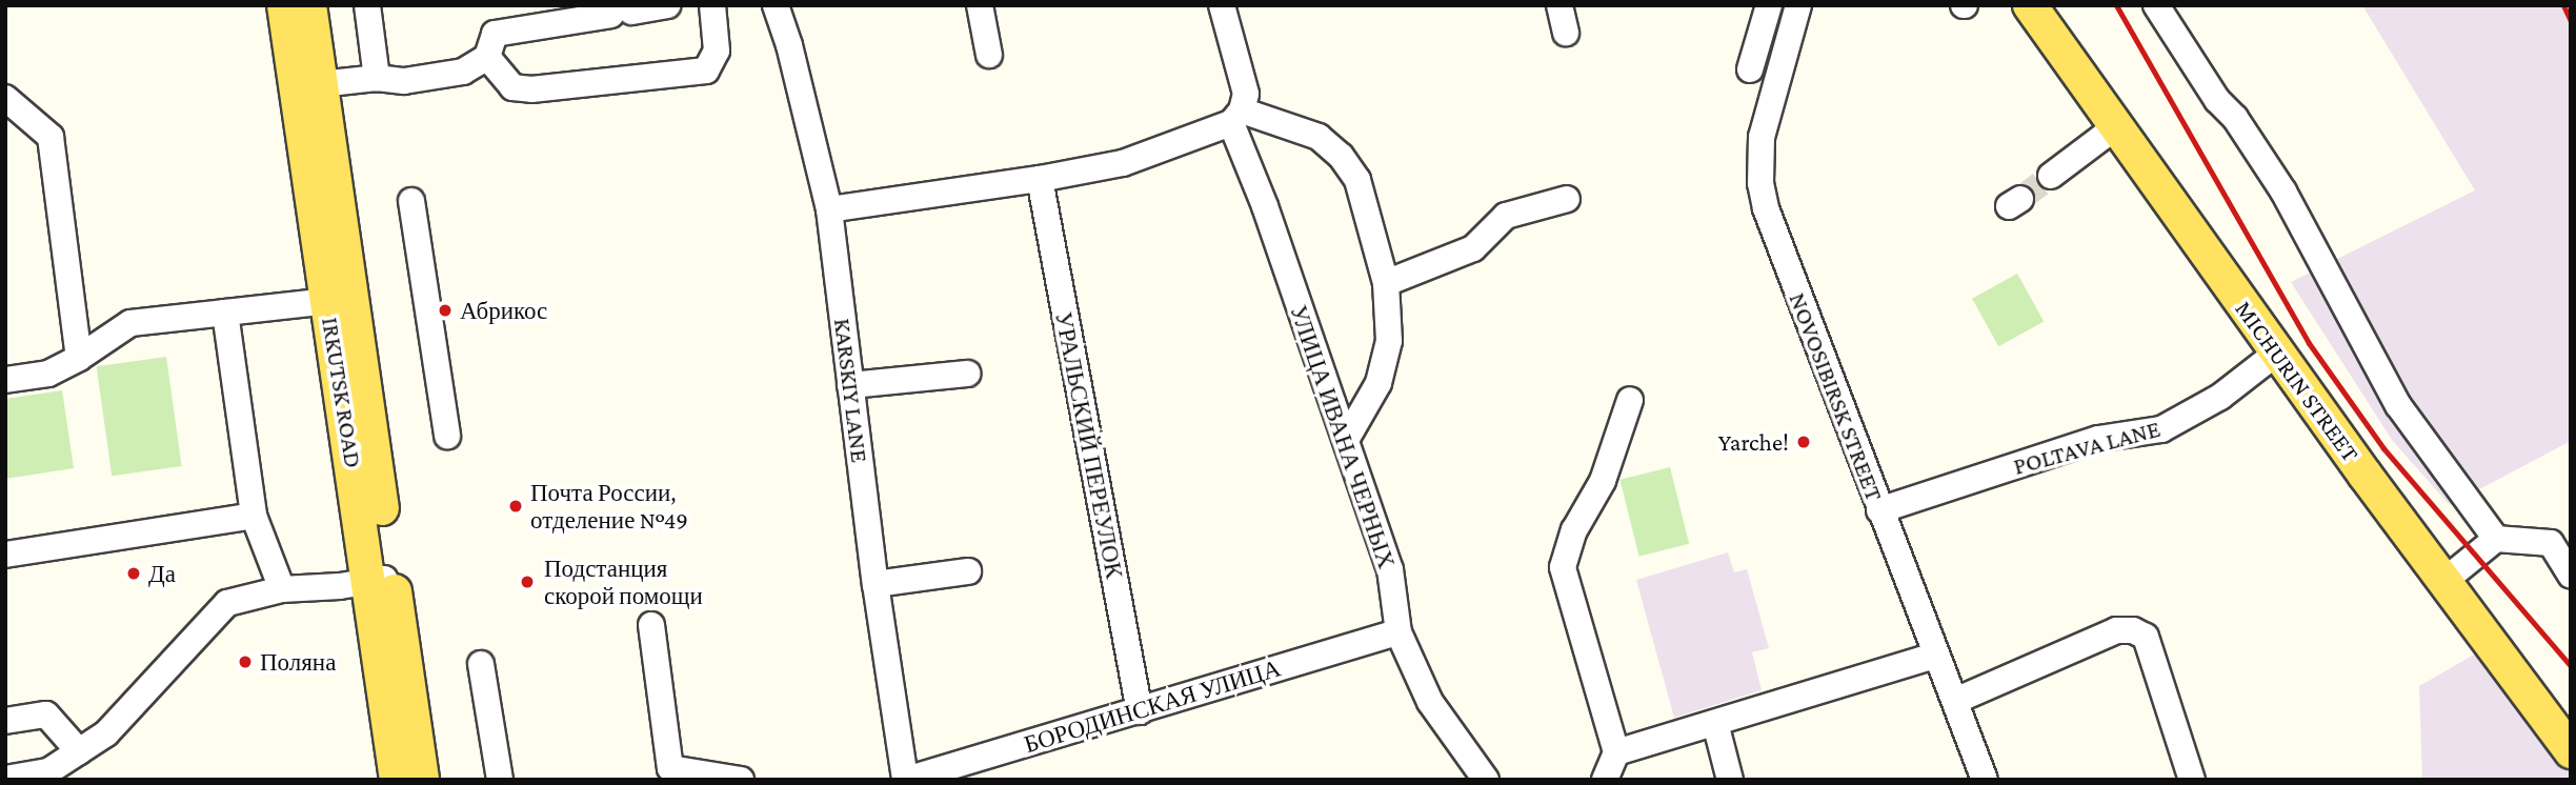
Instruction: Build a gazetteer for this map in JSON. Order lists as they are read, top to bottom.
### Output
{
  "streets": {
    "main road": ["MICHURIN STREET", "IRKUTSK ROAD"],
    "street": [
      "KARSKIY LANE",
      "NOVOSIBIRSK STREET",
      "УЛИЦА ИВАНА ЧЕРНЫХ",
      "УРАЛЬСКИЙ ПЕРЕУЛОК",
      "POLTAVA LANE",
      "БОРОДИНСКАЯ УЛИЦА"
    ]
  },
  "crossings": [
    ["MICHURIN STREET", "POLTAVA LANE"],
    ["KARSKIY LANE", "БОРОДИНСКАЯ УЛИЦА"],
    ["NOVOSIBIRSK STREET", "POLTAVA LANE"],
    ["УЛИЦА ИВАНА ЧЕРНЫХ", "БОРОДИНСКАЯ УЛИЦА"],
    ["УРАЛЬСКИЙ ПЕРЕУЛОК", "БОРОДИНСКАЯ УЛИЦА"]
  ],
  "places": [
    "Абрикос",
    "Yarche!",
    "Почта России, отделение №49",
    "Да",
    "Подстанция скорой помощи",
    "Поляна"
  ]
}
